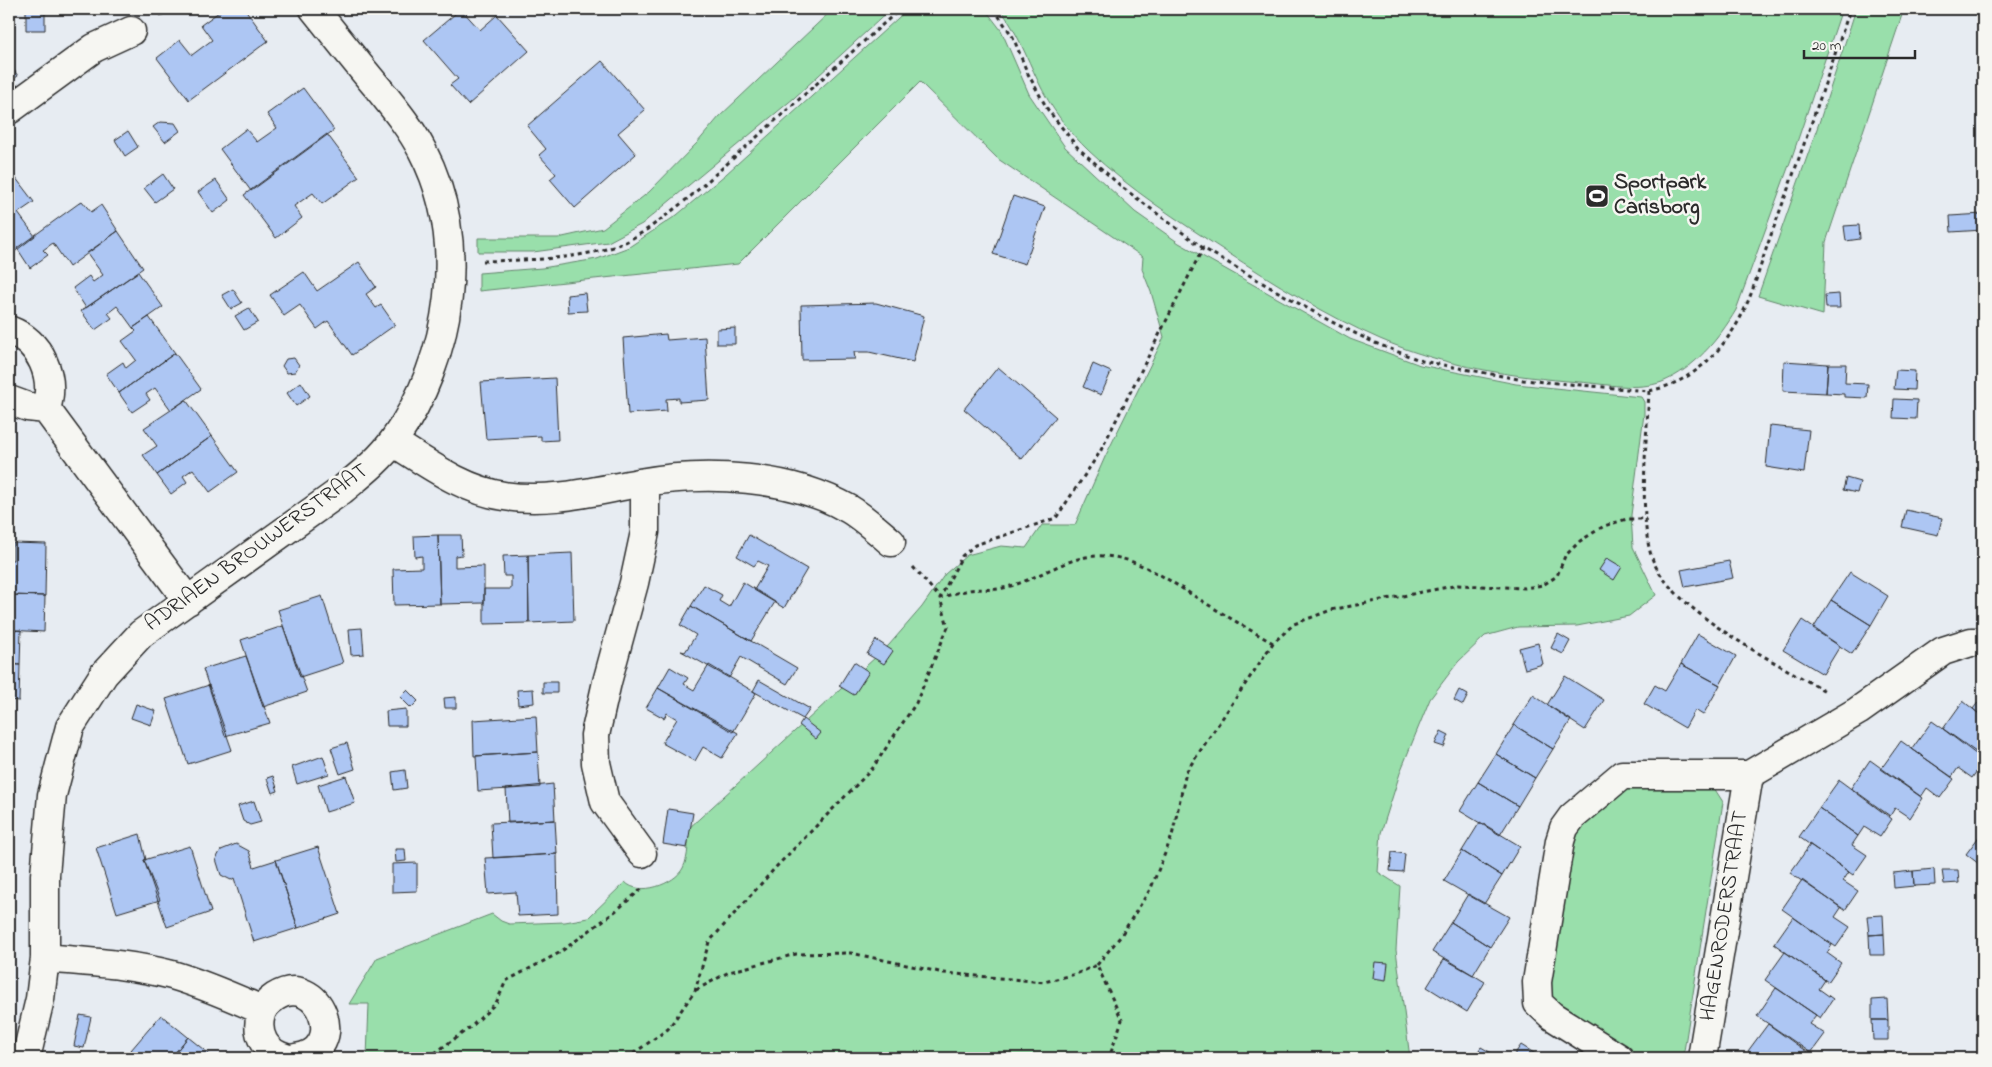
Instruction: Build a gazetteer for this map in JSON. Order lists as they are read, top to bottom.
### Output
{
  "streets": {
    "street": ["ADRIAEN BROUWERSTRAAT", "HAGENRODERSTRAAT"]
  },
  "places": {
    "sports": ["Sportpark Carisborg"]
  },
  "scale_bar": "20 m"
}
